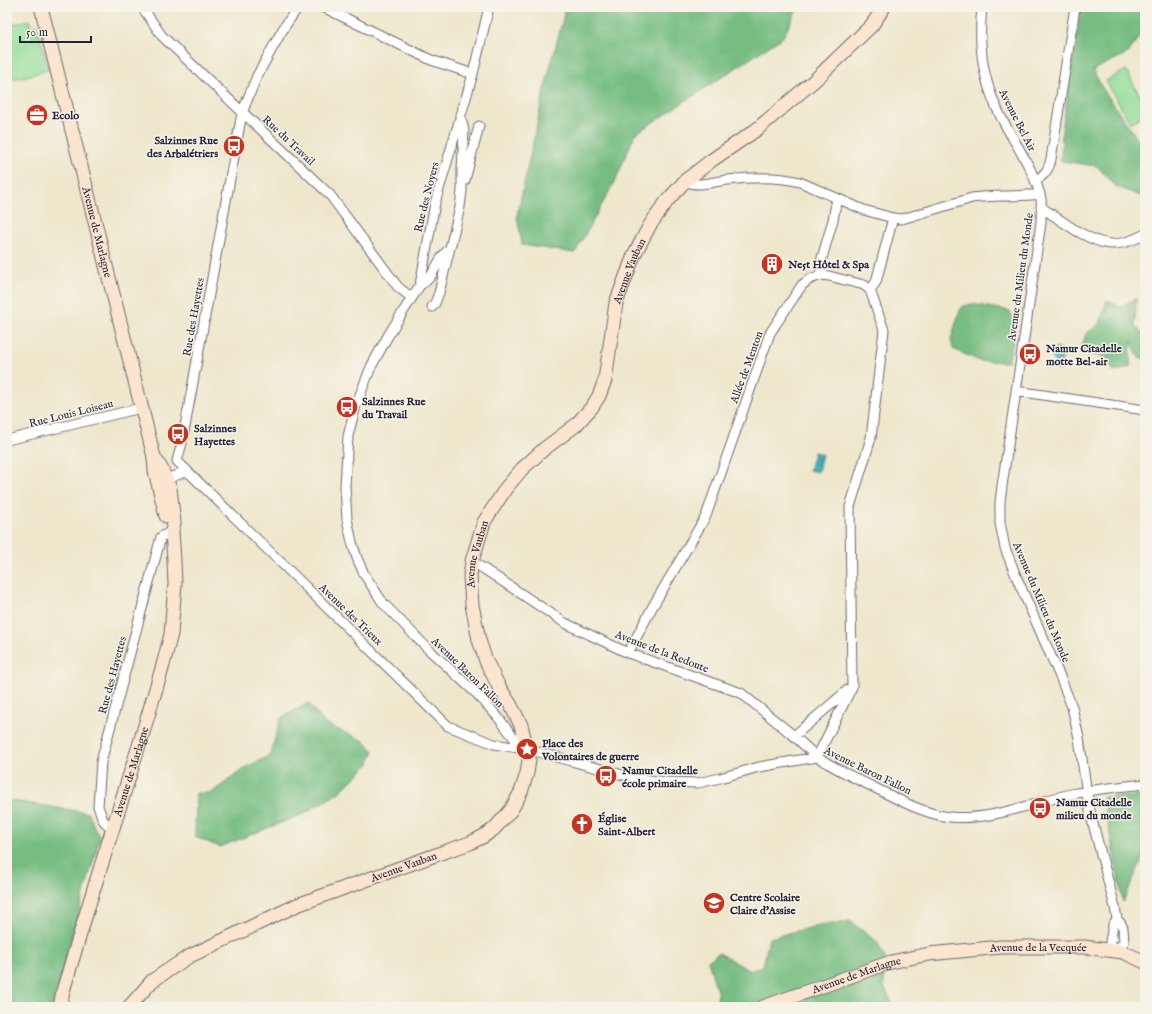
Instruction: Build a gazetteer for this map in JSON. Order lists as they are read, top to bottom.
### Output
{
  "streets": {
    "main road": ["Avenue de Marlagne", "Avenue Vauban", "Avenue de la Vecquée"],
    "street": [
      "Avenue Bel Air",
      "Rue du Travail",
      "Rue des Noyers",
      "Avenue du Milieu du Monde",
      "Rue des Hayettes",
      "Allée de Menton",
      "Rue Louis Loiseau",
      "Avenue des Trieux",
      "Avenue de la Redoute",
      "Avenue Baron Fallon"
    ]
  },
  "crossings": [
    ["Avenue Bel Air", "Avenue du Milieu du Monde"],
    ["Rue du Travail", "Rue des Noyers"],
    ["Rue du Travail", "Rue des Hayettes"],
    ["Rue du Travail", "Avenue Baron Fallon"],
    ["Rue des Noyers", "Avenue Baron Fallon"],
    ["Avenue de Marlagne", "Rue des Hayettes"],
    ["Avenue de Marlagne", "Rue Louis Loiseau"],
    ["Avenue de Marlagne", "Avenue de la Vecquée"],
    ["Avenue Vauban", "Avenue des Trieux"],
    ["Avenue Vauban", "Avenue de la Redoute"],
    ["Avenue Vauban", "Avenue Baron Fallon"],
    ["Avenue du Milieu du Monde", "Avenue Baron Fallon"],
    ["Avenue du Milieu du Monde", "Avenue de la Vecquée"],
    ["Rue des Hayettes", "Avenue des Trieux"],
    ["Allée de Menton", "Avenue de la Redoute"],
    ["Avenue des Trieux", "Avenue Baron Fallon"],
    ["Avenue de la Redoute", "Avenue Baron Fallon"]
  ],
  "places": {
    "office": ["Ecolo"],
    "bus stop": [
      "Salzinnes Rue des Arbalétriers",
      "Namur Citadelle motte Bel-air",
      "Salzinnes Rue du Travail",
      "Salzinnes Hayettes",
      "Namur Citadelle école primaire",
      "Namur Citadelle milieu du monde"
    ],
    "building": ["Ne5t Hôtel & Spa"],
    "place": ["Place des Volontaires de guerre"],
    "church": ["Église Saint-Albert"],
    "school or university": ["Centre Scolaire Claire d'Assise"]
  },
  "scale_bar": "50 m"
}
